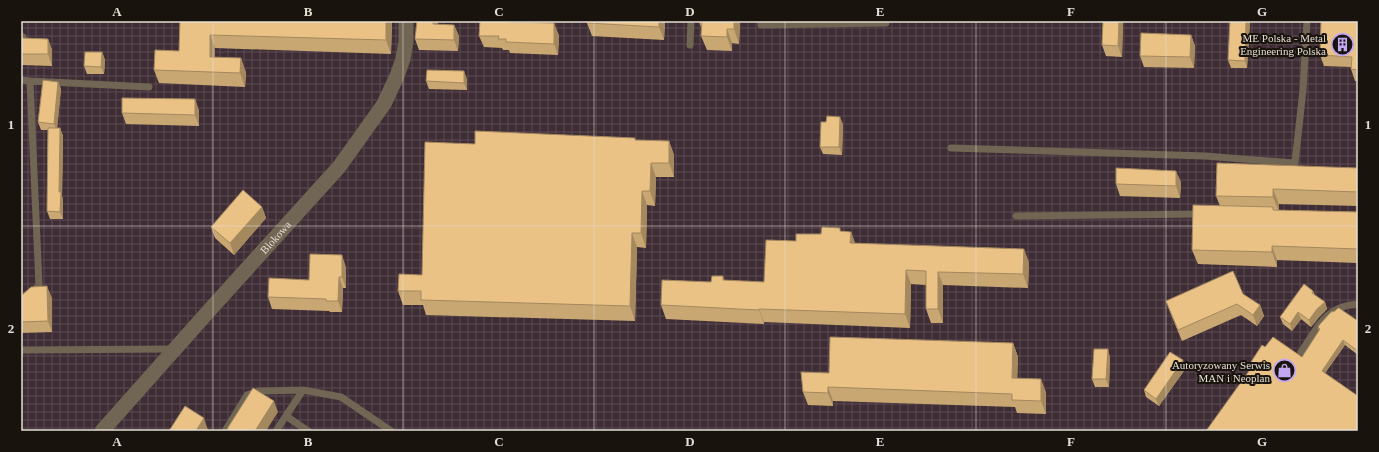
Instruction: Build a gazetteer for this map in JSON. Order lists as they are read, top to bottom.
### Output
{
  "streets": {
    "street": ["Blokowa"]
  },
  "places": {
    "building": ["ME Polska - Metal Engineering Polska"],
    "shop": ["Autoryzowany Serwis MAN i Neoplan"]
  },
  "grid": {
    "columns": [
      "A",
      "B",
      "C",
      "D",
      "E",
      "F",
      "G"
    ],
    "rows": ["1", "2"]
  }
}
